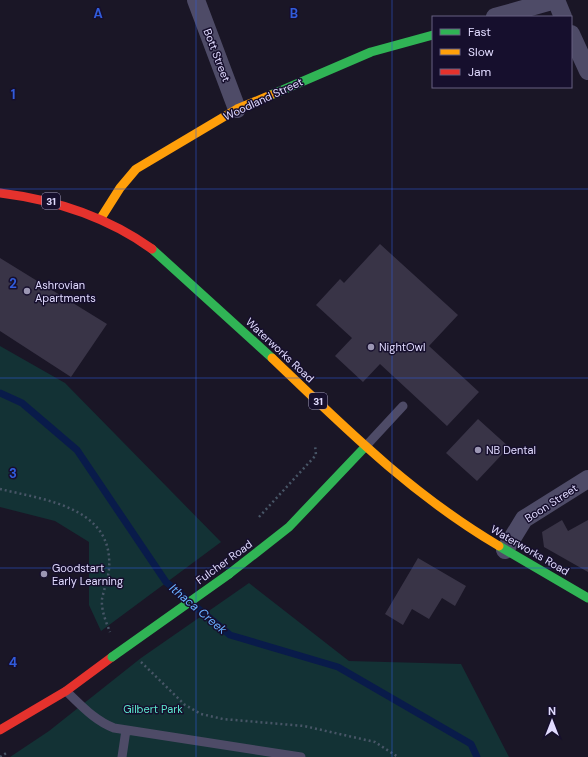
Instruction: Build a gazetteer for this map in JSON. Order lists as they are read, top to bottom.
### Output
{
  "streets": {
    "street": [
      "Bott Street",
      "Woodland Street",
      "31",
      "Waterworks Road",
      "Boon Street",
      "Fulcher Road"
    ]
  },
  "crossings": [
    ["Bott Street", "Woodland Street"],
    ["Woodland Street", "Waterworks Road"],
    ["Waterworks Road", "Boon Street"],
    ["Waterworks Road", "Fulcher Road"]
  ],
  "water": ["Ithaca Creek"],
  "parks": ["Gilbert Park"],
  "places": [
    "Ashrovian Apartments",
    "NightOwl",
    "NB Dental",
    "Goodstart Early Learning"
  ],
  "legend": ["Fast", "Slow", "Jam"],
  "north": "top",
  "grid": {
    "columns": ["A", "B"],
    "rows": [
      "1",
      "2",
      "3",
      "4"
    ]
  }
}
